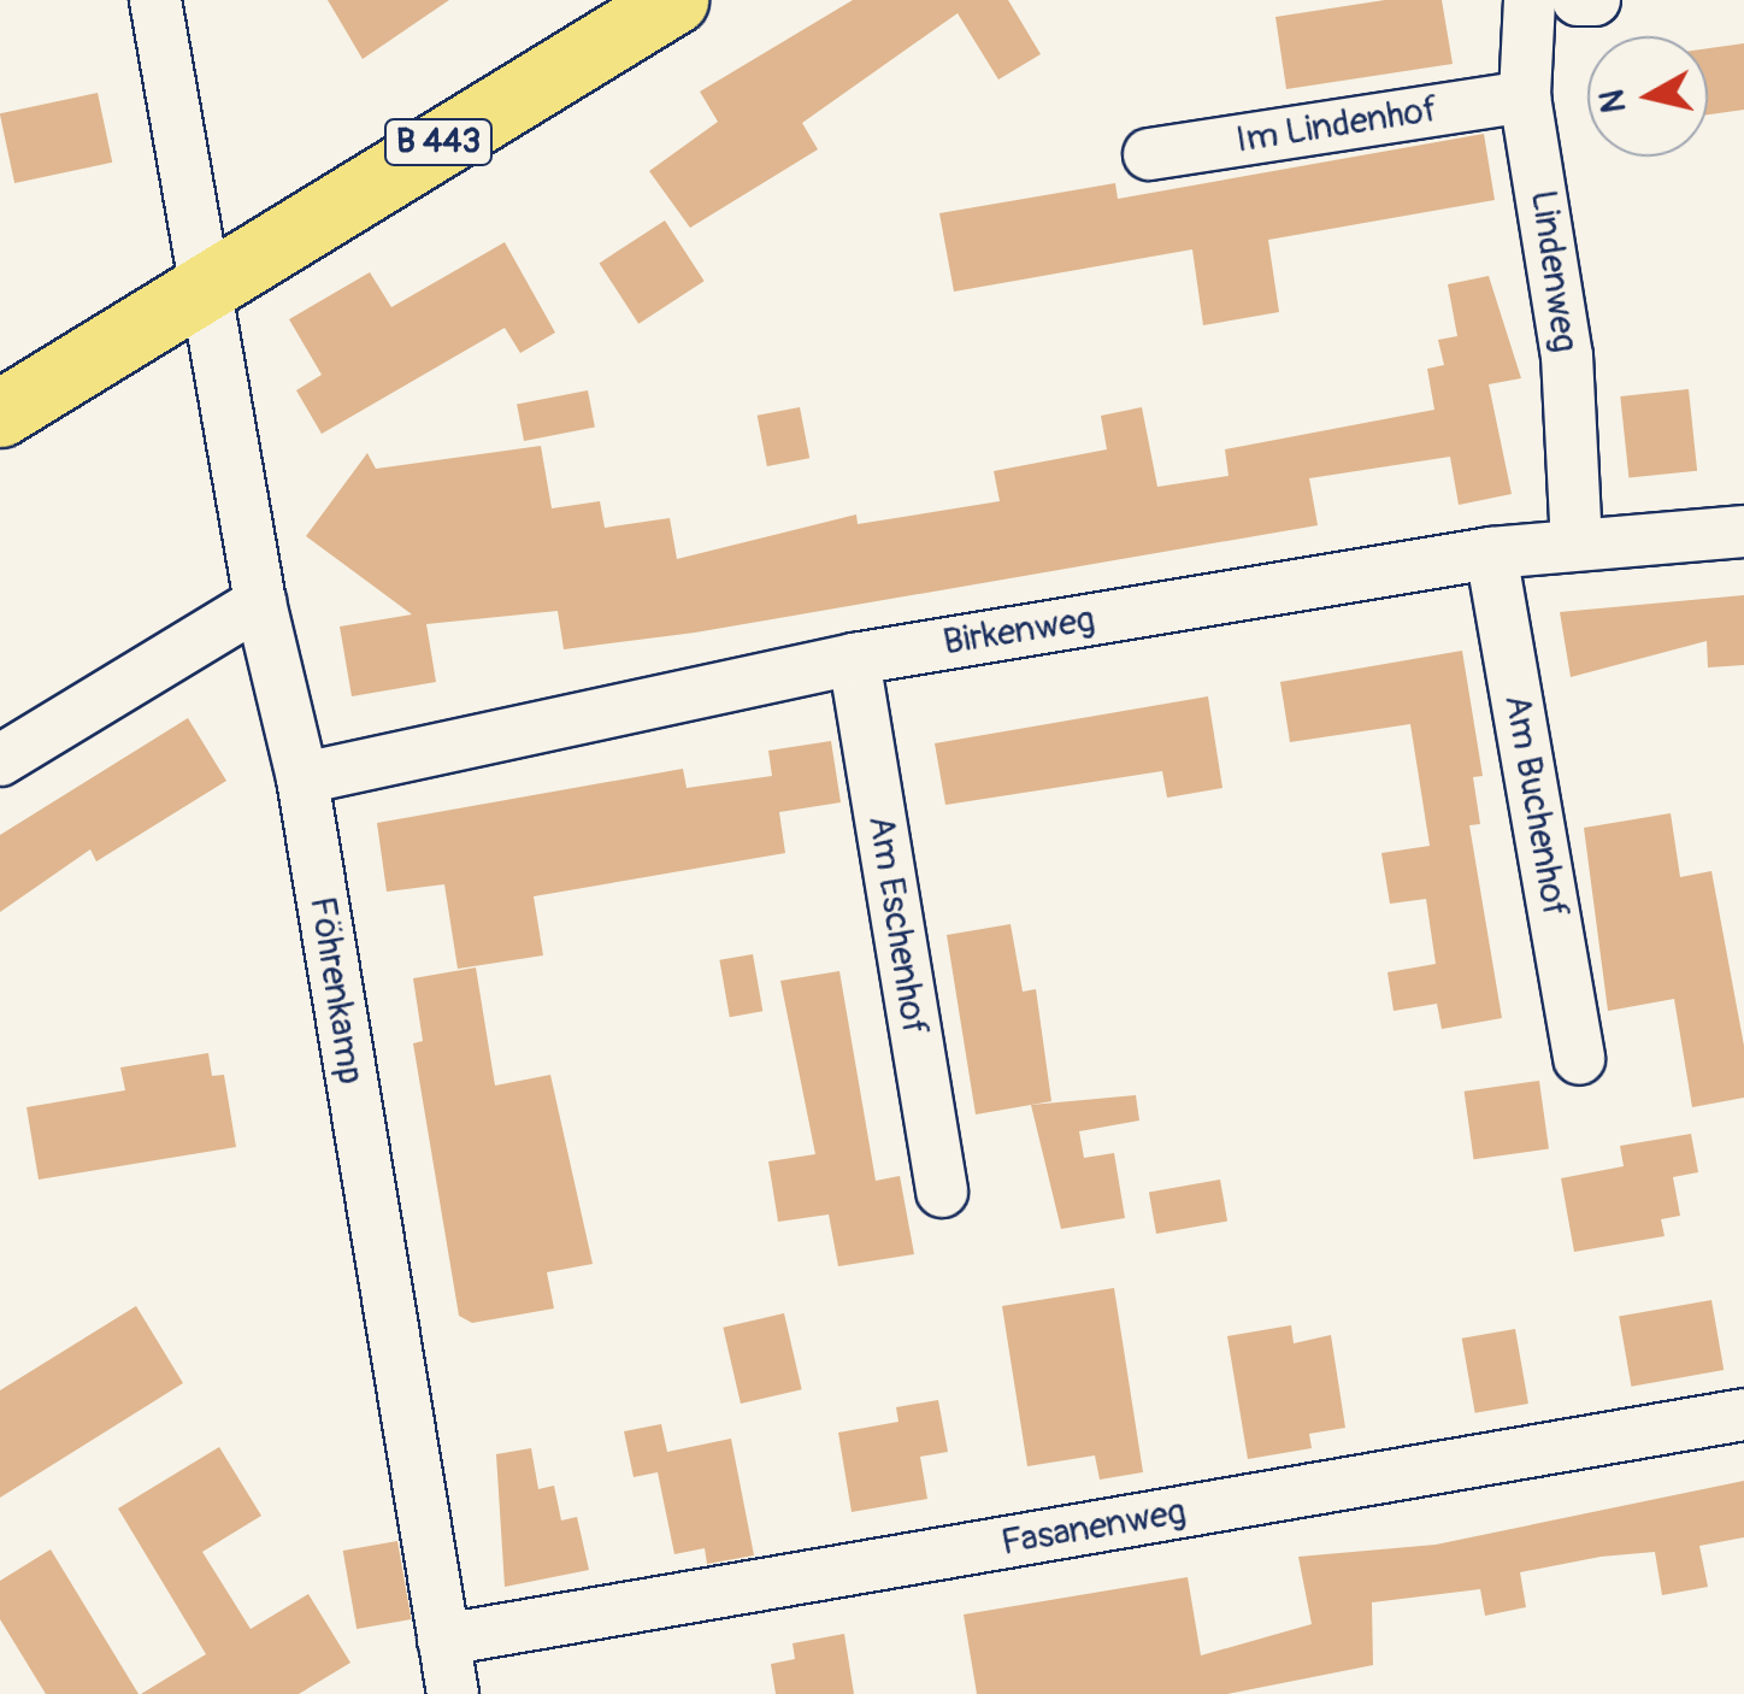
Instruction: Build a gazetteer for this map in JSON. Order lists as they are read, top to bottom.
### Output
{
  "streets": {
    "main road": ["B 443"],
    "street": [
      "Im Lindenhof",
      "Lindenweg",
      "Birkenweg",
      "Am Buchenhof",
      "Am Eschenhof",
      "Föhrenkamp",
      "Fasanenweg"
    ]
  },
  "crossings": [
    ["Im Lindenhof", "Lindenweg"],
    ["B 443", "Föhrenkamp"],
    ["Lindenweg", "Birkenweg"],
    ["Birkenweg", "Am Buchenhof"],
    ["Birkenweg", "Am Eschenhof"],
    ["Birkenweg", "Föhrenkamp"],
    ["Föhrenkamp", "Fasanenweg"]
  ],
  "north": "left"
}
